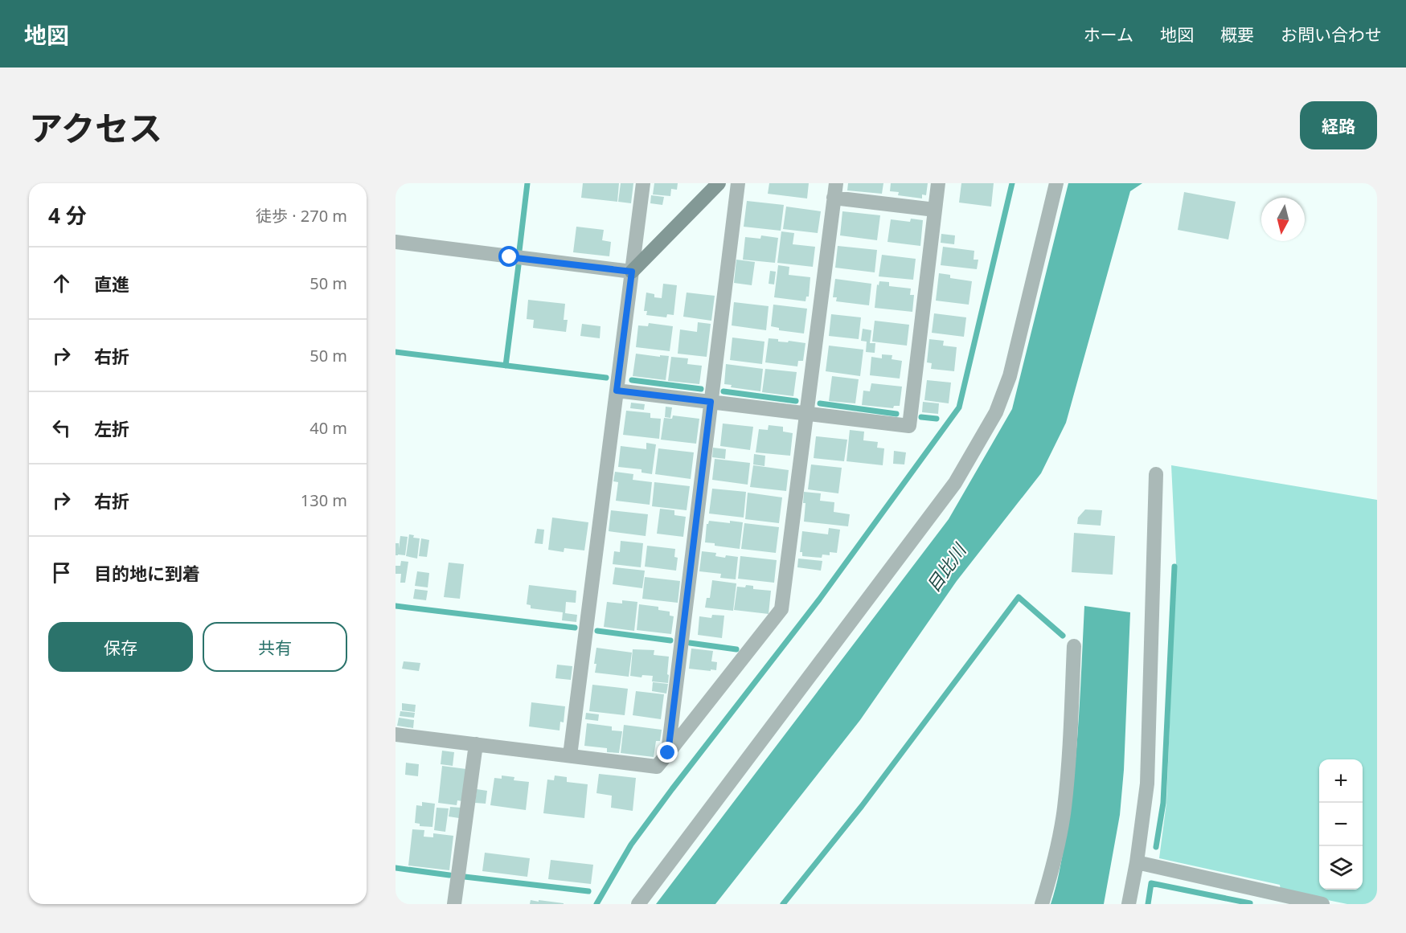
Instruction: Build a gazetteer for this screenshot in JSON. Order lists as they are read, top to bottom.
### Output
{
  "water": ["目比川"],
  "north": "bottom",
  "page": {
    "header": "地図",
    "nav": [
      "ホーム",
      "地図",
      "概要",
      "お問い合わせ"
    ],
    "title": "アクセス",
    "buttons": [
      "経路",
      ["保存", "共有"]
    ],
    "heading": ["4 分", "徒歩 · 270 m"],
    "list": [
      ["直進", "50 m"],
      ["右折", "50 m"],
      ["左折", "40 m"],
      ["右折", "130 m"],
      "目的地に到着"
    ],
    "map_buttons": ["+", "−"]
  }
}
